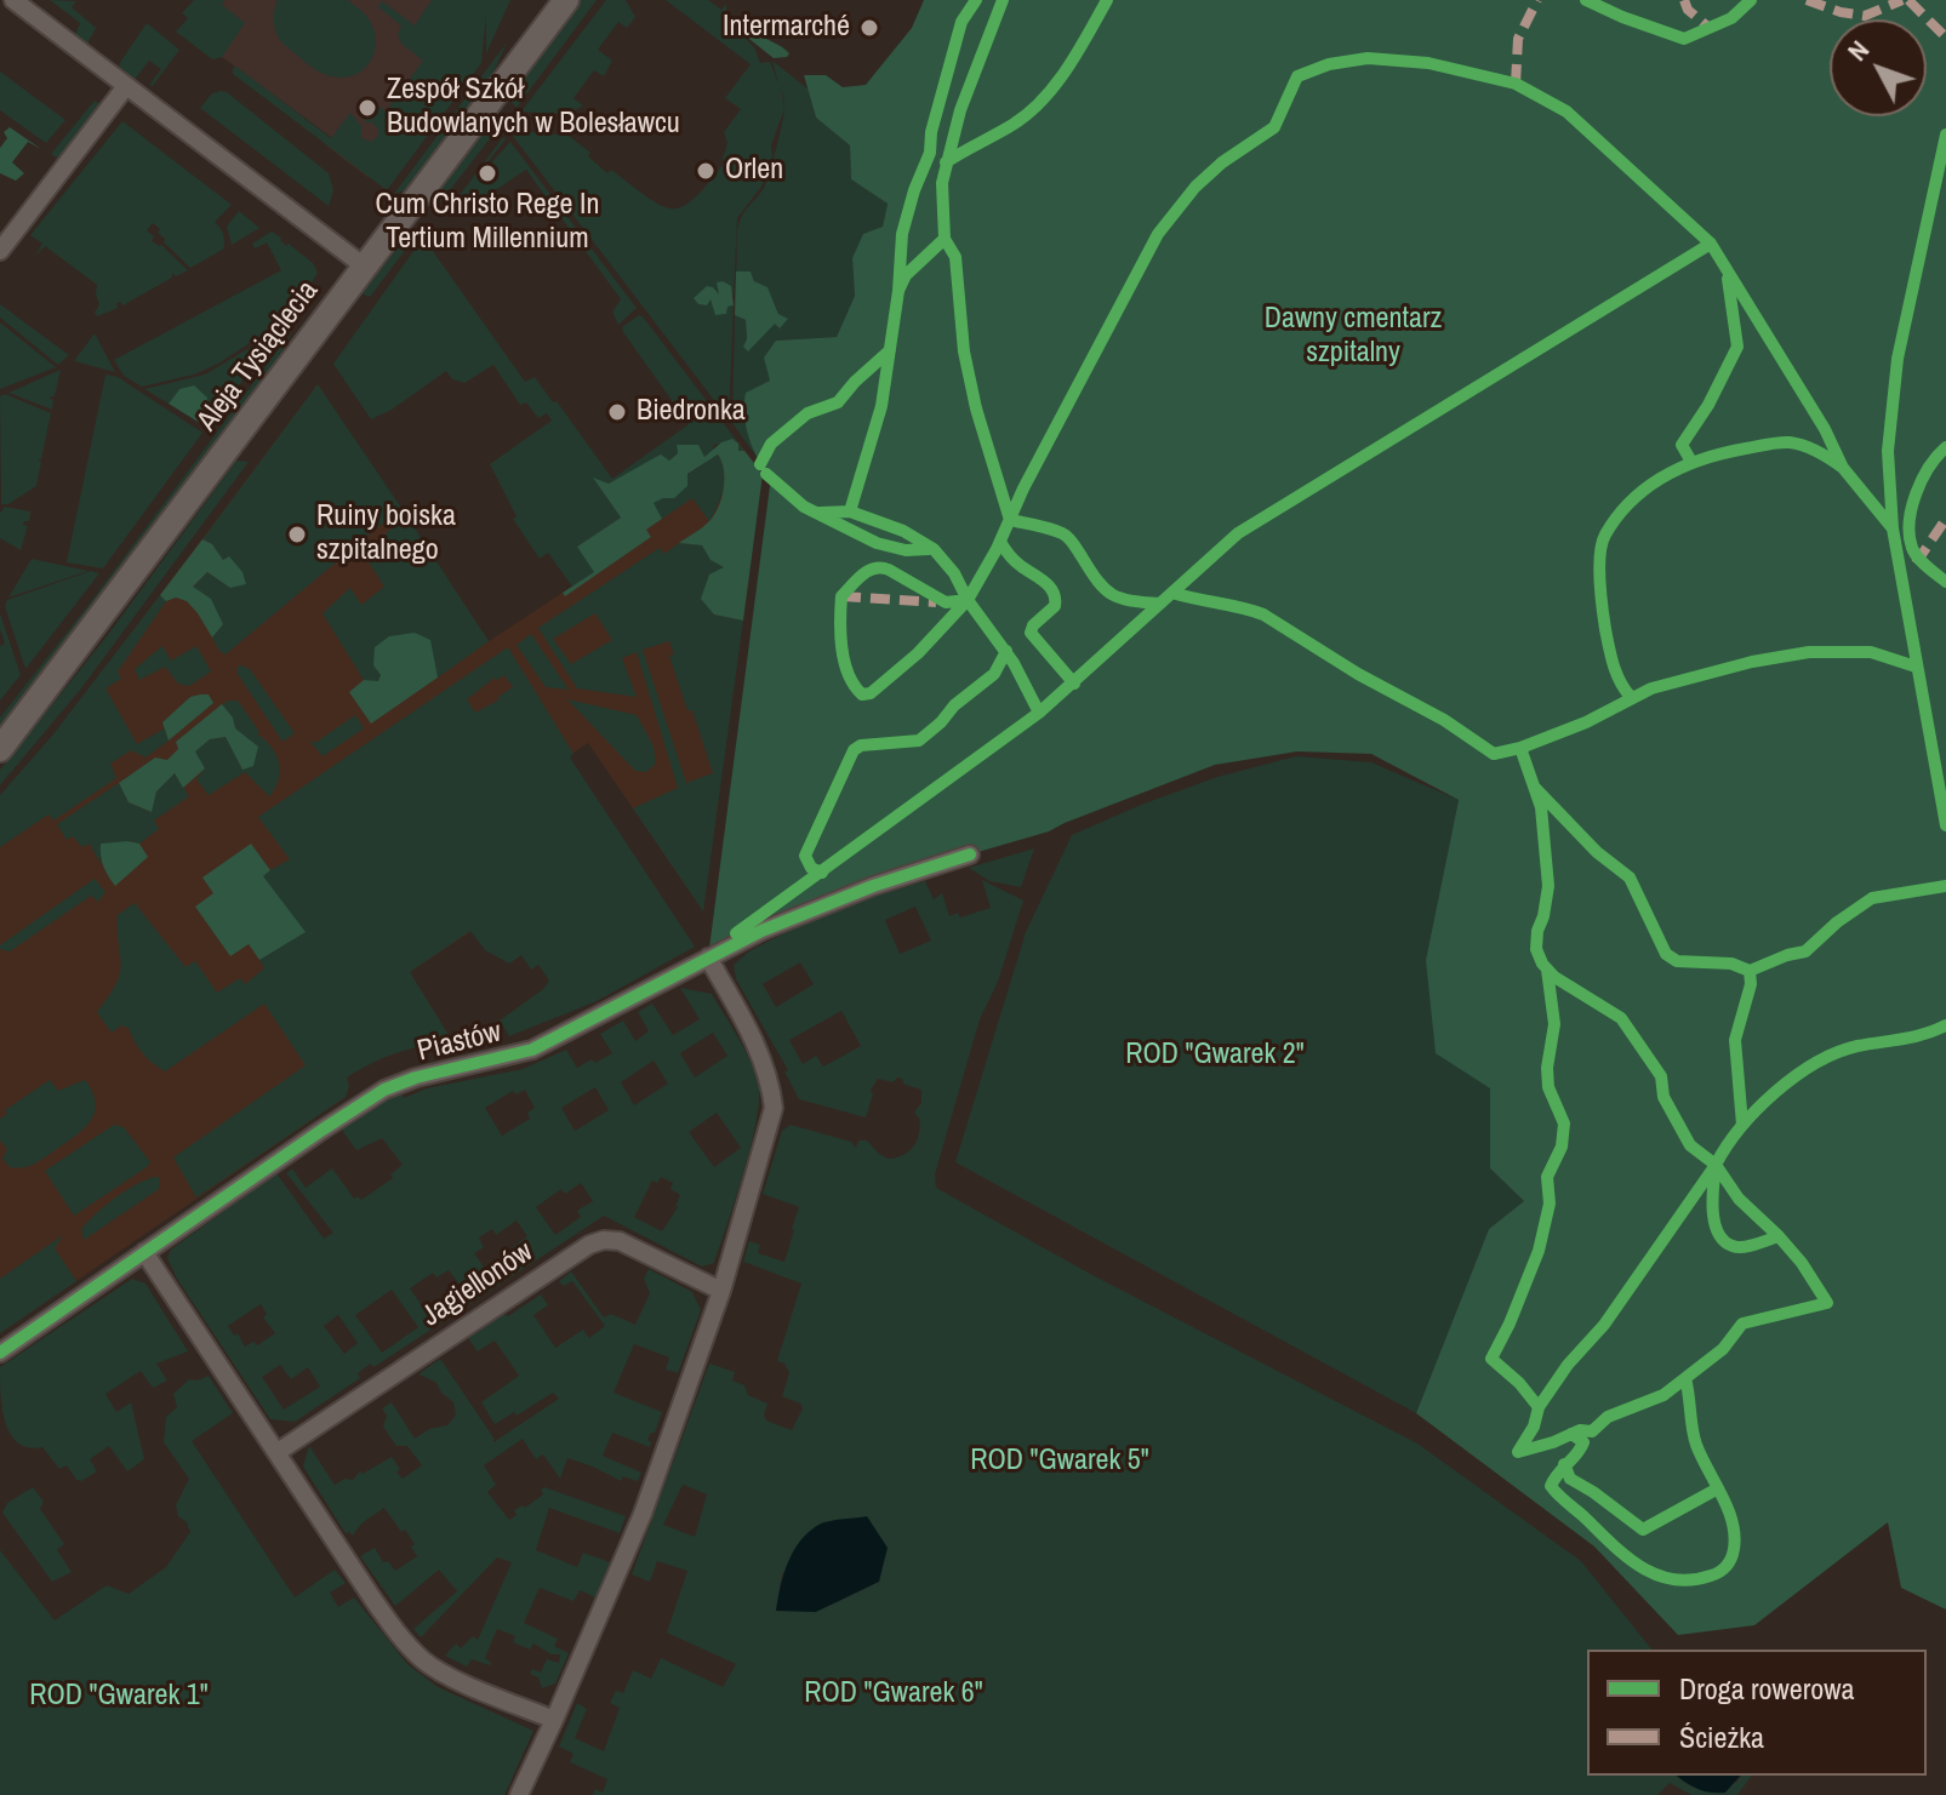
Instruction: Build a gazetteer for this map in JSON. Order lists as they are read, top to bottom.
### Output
{
  "streets": {
    "street": ["Aleja Tysiąclecia", "Piastów", "Jagiellonów"]
  },
  "parks": [
    "Dawny cmentarz szpitalny",
    "ROD \"Gwarek 2\"",
    "ROD \"Gwarek 5\"",
    "ROD \"Gwarek 6\"",
    "ROD \"Gwarek 1\""
  ],
  "places": [
    "Intermarché",
    "Zespół Szkół Budowlanych w Bolesławcu",
    "Orlen",
    "Cum Christo Rege In Tertium Millennium",
    "Biedronka",
    "Ruiny boiska szpitalnego"
  ],
  "legend": ["Droga rowerowa", "Ścieżka"],
  "north": "top left"
}
